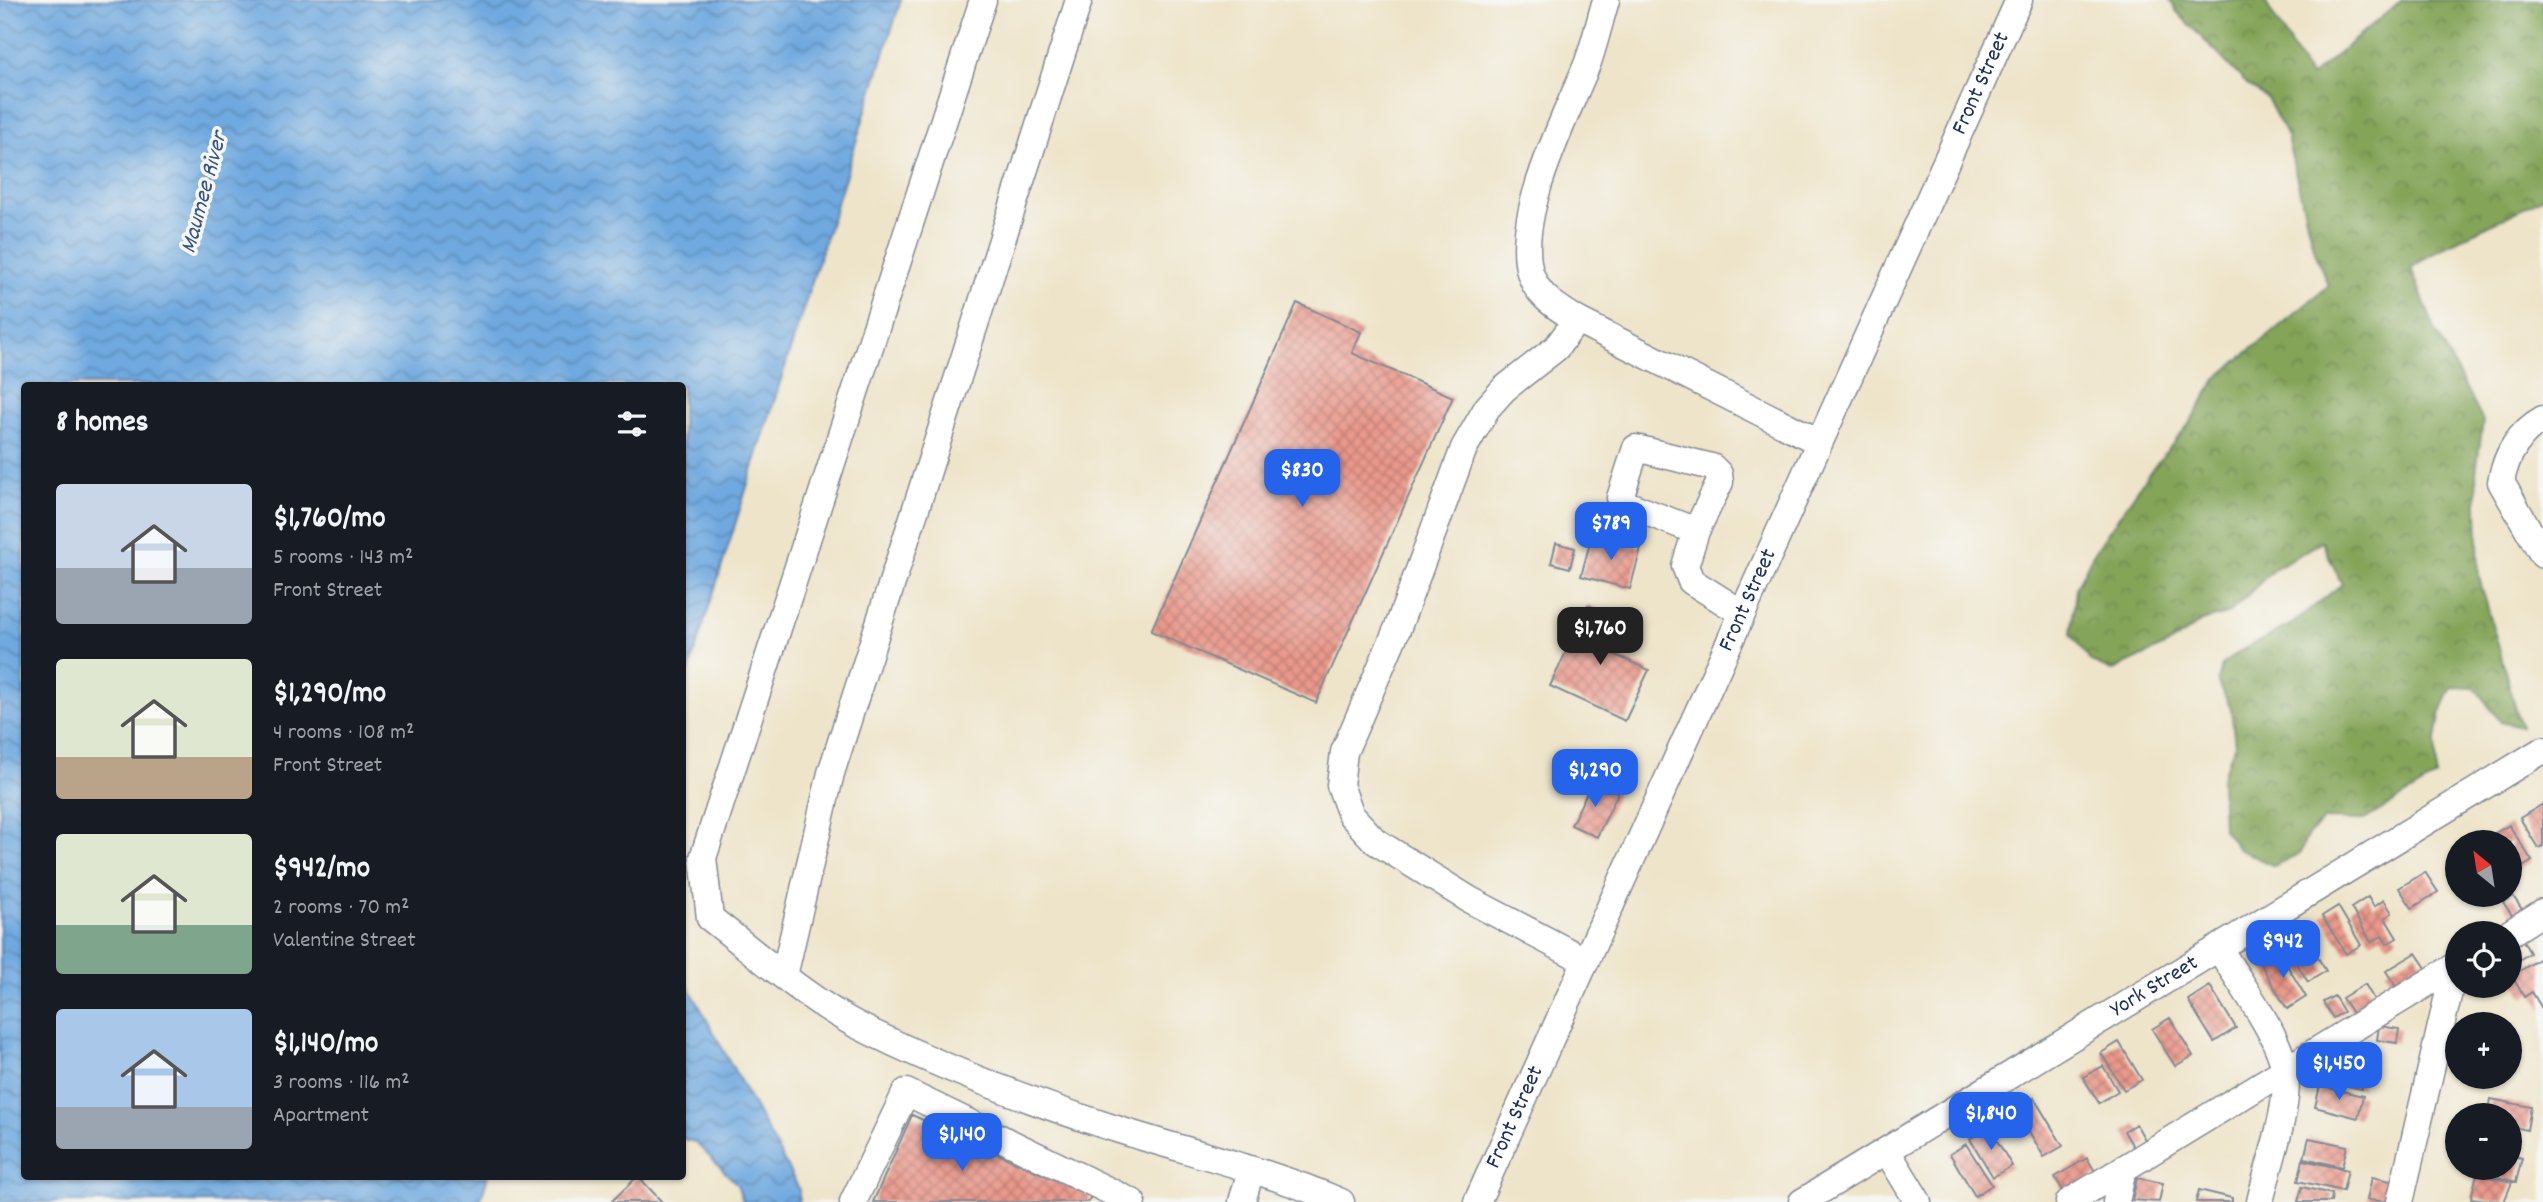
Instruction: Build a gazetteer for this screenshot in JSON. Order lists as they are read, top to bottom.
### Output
{
  "streets": {
    "street": ["Front Street", "York Street"]
  },
  "water": ["Maumee River"],
  "north": "top left",
  "page": {
    "heading": "8 homes",
    "price": [
      "$830",
      "$789",
      "$1,760",
      "$1,290",
      "$942",
      "$1,450",
      "$1,840",
      "$1,140"
    ],
    "list": [
      {
        "name": "$1,760/mo",
        "note": "5 rooms · 143 m² · Front Street"
      },
      {
        "name": "$1,290/mo",
        "note": "4 rooms · 108 m² · Front Street"
      },
      {
        "name": "$942/mo",
        "note": "2 rooms · 70 m² · Valentine Street"
      },
      {
        "name": "$1,140/mo",
        "note": "3 rooms · 116 m² · Apartment"
      }
    ],
    "map_buttons": ["+", "−"]
  }
}
